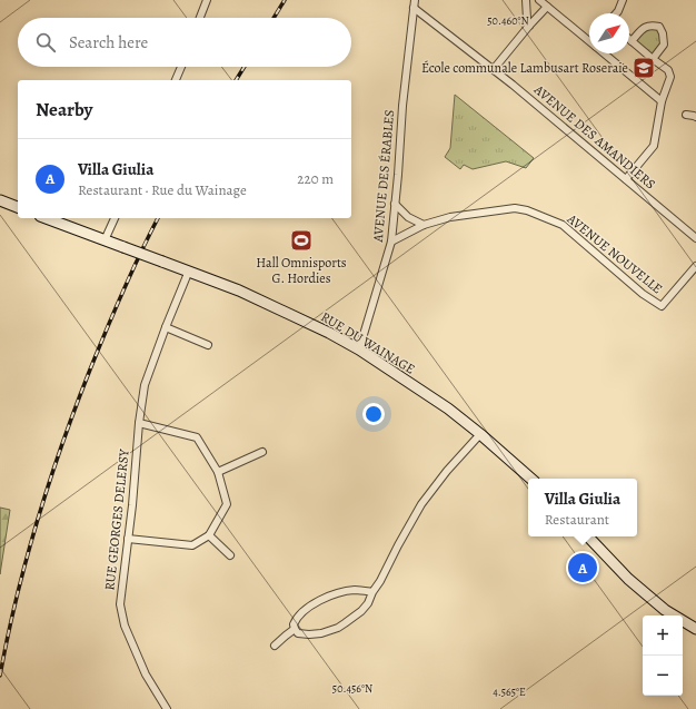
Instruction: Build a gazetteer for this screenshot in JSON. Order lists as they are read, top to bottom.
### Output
{
  "streets": {
    "main road": ["RUE DU WAINAGE"],
    "street": [
      "AVENUE DES AMANDIERS",
      "AVENUE DES ÉRABLES",
      "AVENUE NOUVELLE",
      "RUE GEORGES DELERSY"
    ]
  },
  "crossings": [
    ["AVENUE DES AMANDIERS", "AVENUE DES ÉRABLES"],
    ["AVENUE DES ÉRABLES", "AVENUE NOUVELLE"],
    ["AVENUE DES ÉRABLES", "RUE DU WAINAGE"],
    ["RUE DU WAINAGE", "RUE GEORGES DELERSY"]
  ],
  "places": {
    "school or university": ["École communale Lambusart Roseraie"],
    "sports": ["Hall Omnisports G. Hordies"]
  },
  "north": "top right",
  "page": {
    "search": "Search here",
    "heading": "Nearby",
    "list": [
      {
        "mark": "A",
        "name": "Villa Giulia",
        "note": "Restaurant · Rue du Wainage",
        "value": "220 m"
      }
    ],
    "popup": ["Villa Giulia", "Restaurant"],
    "pins": "A",
    "map_buttons": ["+", "−"]
  },
  "coordinates": ["50.460°N", "50.456°N", "4.565°E"]
}
